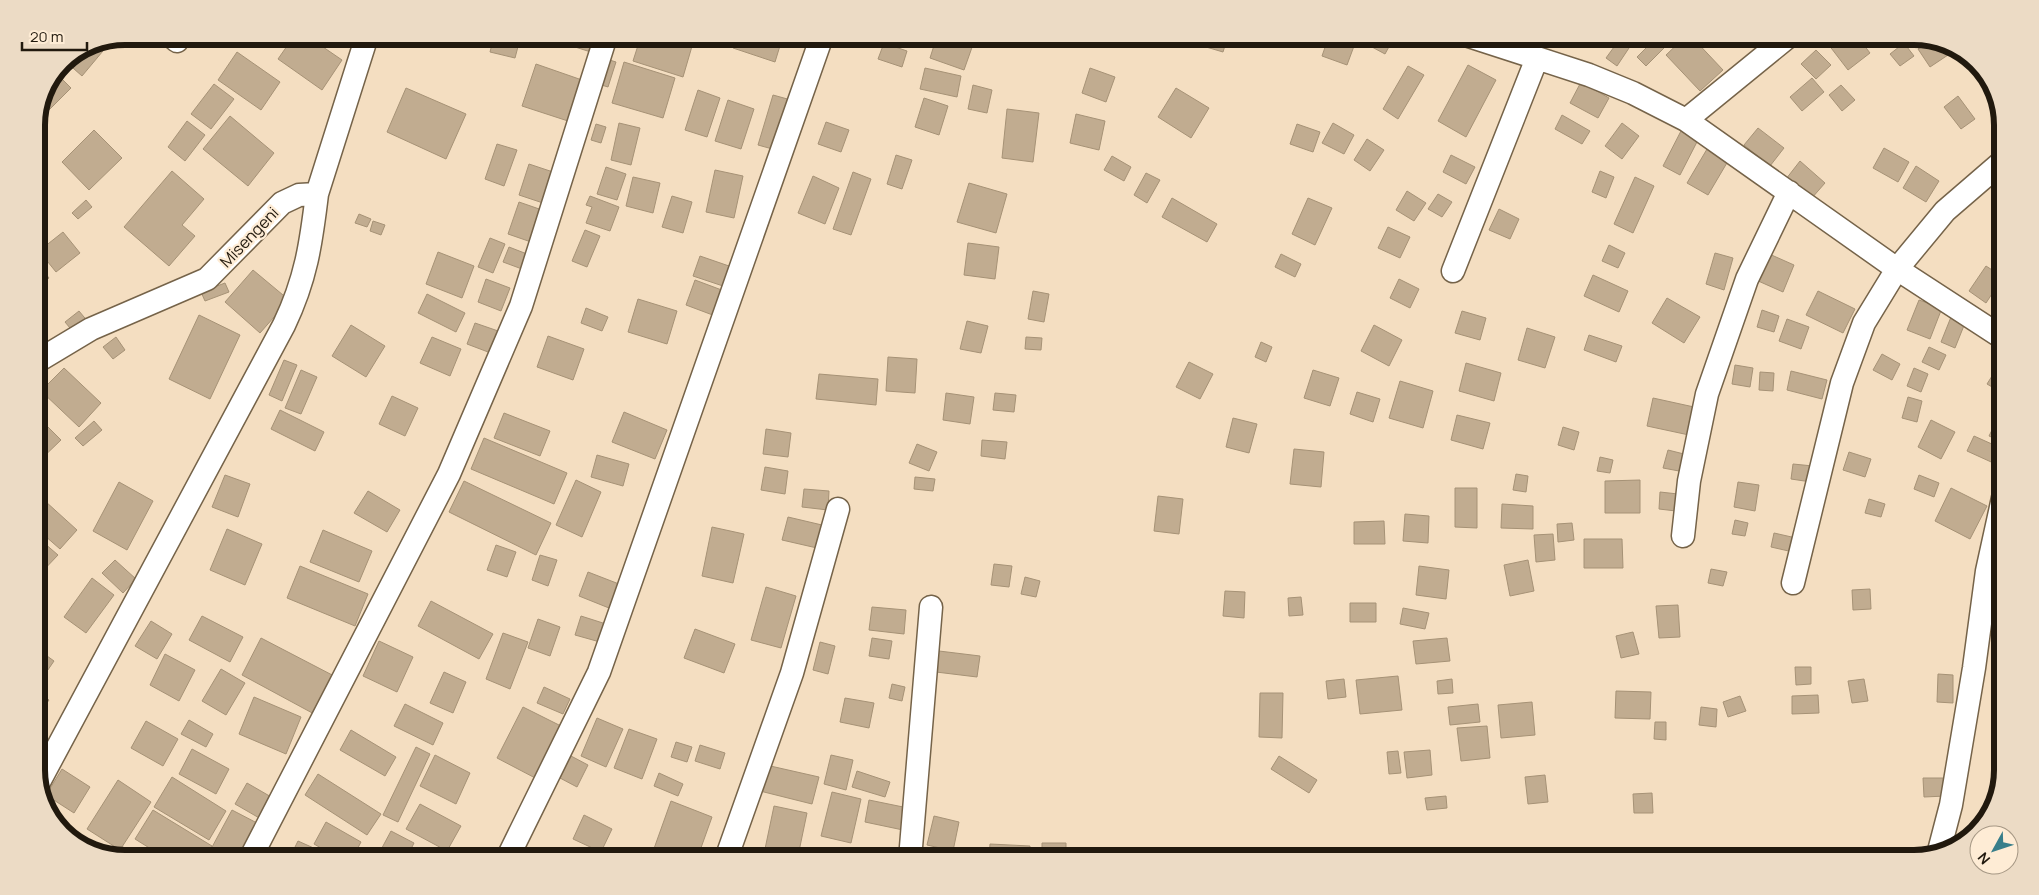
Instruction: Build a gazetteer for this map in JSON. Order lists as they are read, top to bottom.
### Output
{
  "streets": {
    "street": ["Misengeni"]
  },
  "scale_bar": "20 m",
  "north": "bottom left"
}
